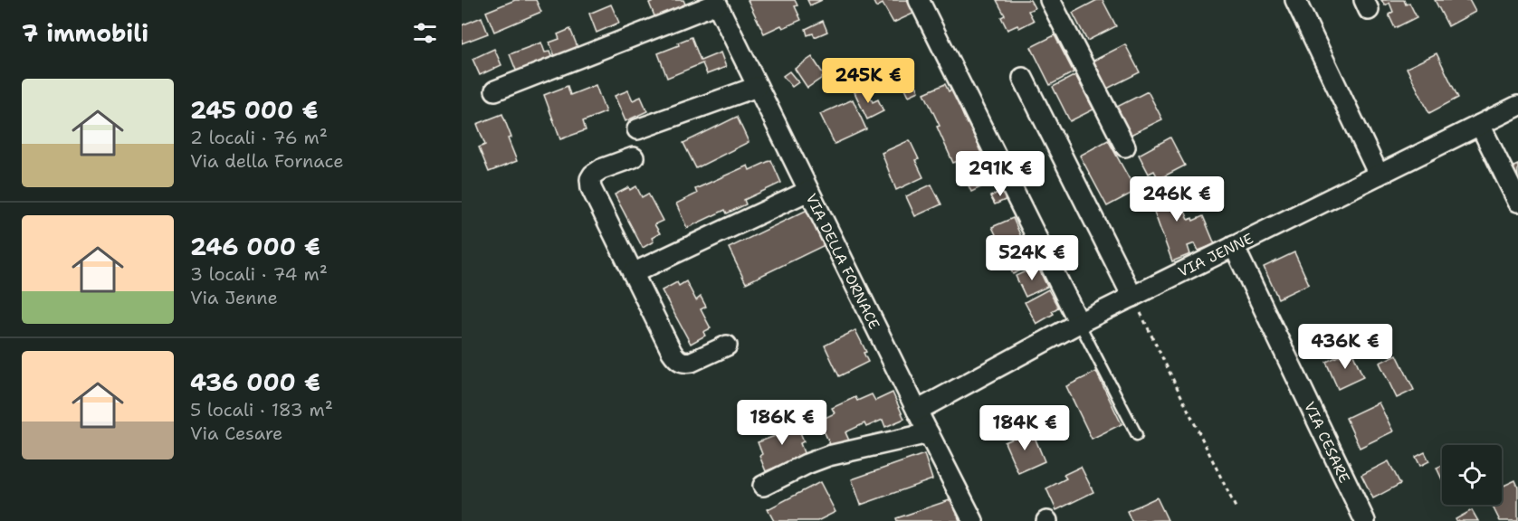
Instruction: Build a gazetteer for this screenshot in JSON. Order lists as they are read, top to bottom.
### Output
{
  "streets": {
    "street": ["VIA JENNE", "VIA DELLA FORNACE", "VIA CESARE"]
  },
  "crossings": [
    ["VIA JENNE", "VIA DELLA FORNACE"],
    ["VIA JENNE", "VIA CESARE"]
  ],
  "page": {
    "heading": "7 immobili",
    "price": [
      "245K €",
      "291K €",
      "246K €",
      "524K €",
      "436K €",
      "186K €",
      "184K €"
    ],
    "list": [
      {
        "name": "245 000 €",
        "note": "2 locali · 76 m² · Via della Fornace"
      },
      {
        "name": "246 000 €",
        "note": "3 locali · 74 m² · Via Jenne"
      },
      {
        "name": "436 000 €",
        "note": "5 locali · 183 m² · Via Cesare"
      }
    ]
  }
}
